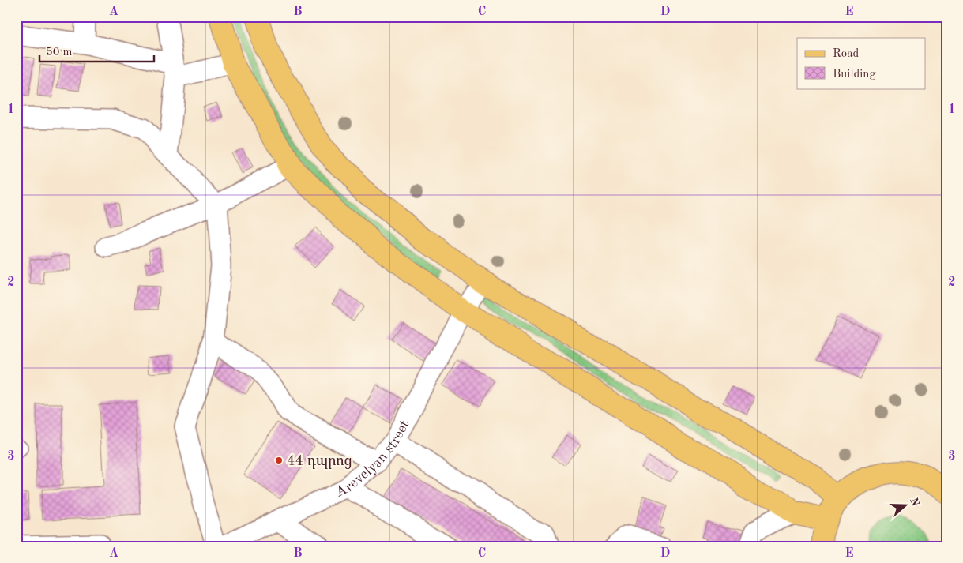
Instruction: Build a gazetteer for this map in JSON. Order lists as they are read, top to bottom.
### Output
{
  "streets": {
    "street": ["Arevelyan street"]
  },
  "places": ["44 դպրոց"],
  "legend": ["Road", "Building"],
  "scale_bar": "50 m",
  "north": "right",
  "grid": {
    "columns": [
      "A",
      "B",
      "C",
      "D",
      "E"
    ],
    "rows": ["1", "2", "3"]
  }
}
